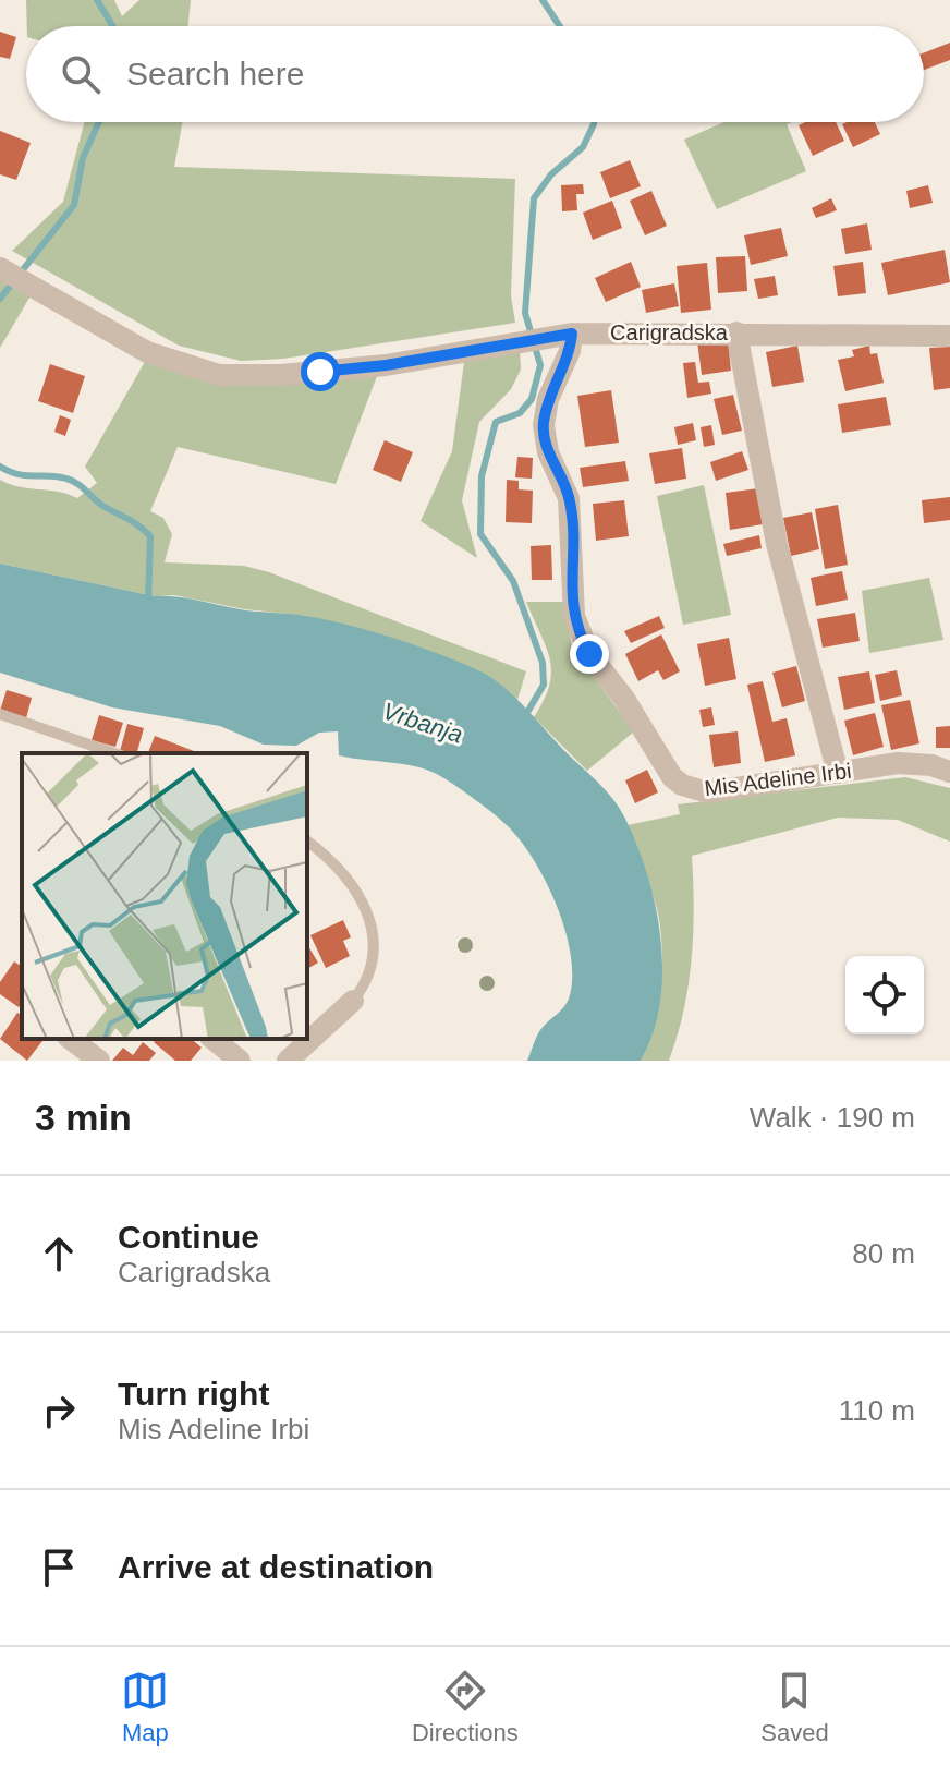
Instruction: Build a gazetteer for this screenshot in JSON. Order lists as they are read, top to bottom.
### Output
{
  "streets": {
    "street": ["Carigradska", "Mis Adeline Irbi"]
  },
  "crossings": [
    ["Carigradska", "Mis Adeline Irbi"]
  ],
  "water": ["Vrbanja"],
  "page": {
    "search": "Search here",
    "heading": ["3 min", "Walk · 190 m"],
    "list": [
      ["Continue", "Carigradska", "80 m"],
      ["Turn right", "Mis Adeline Irbi", "110 m"],
      "Arrive at destination"
    ],
    "nav": ["Map", "Directions", "Saved"]
  }
}
